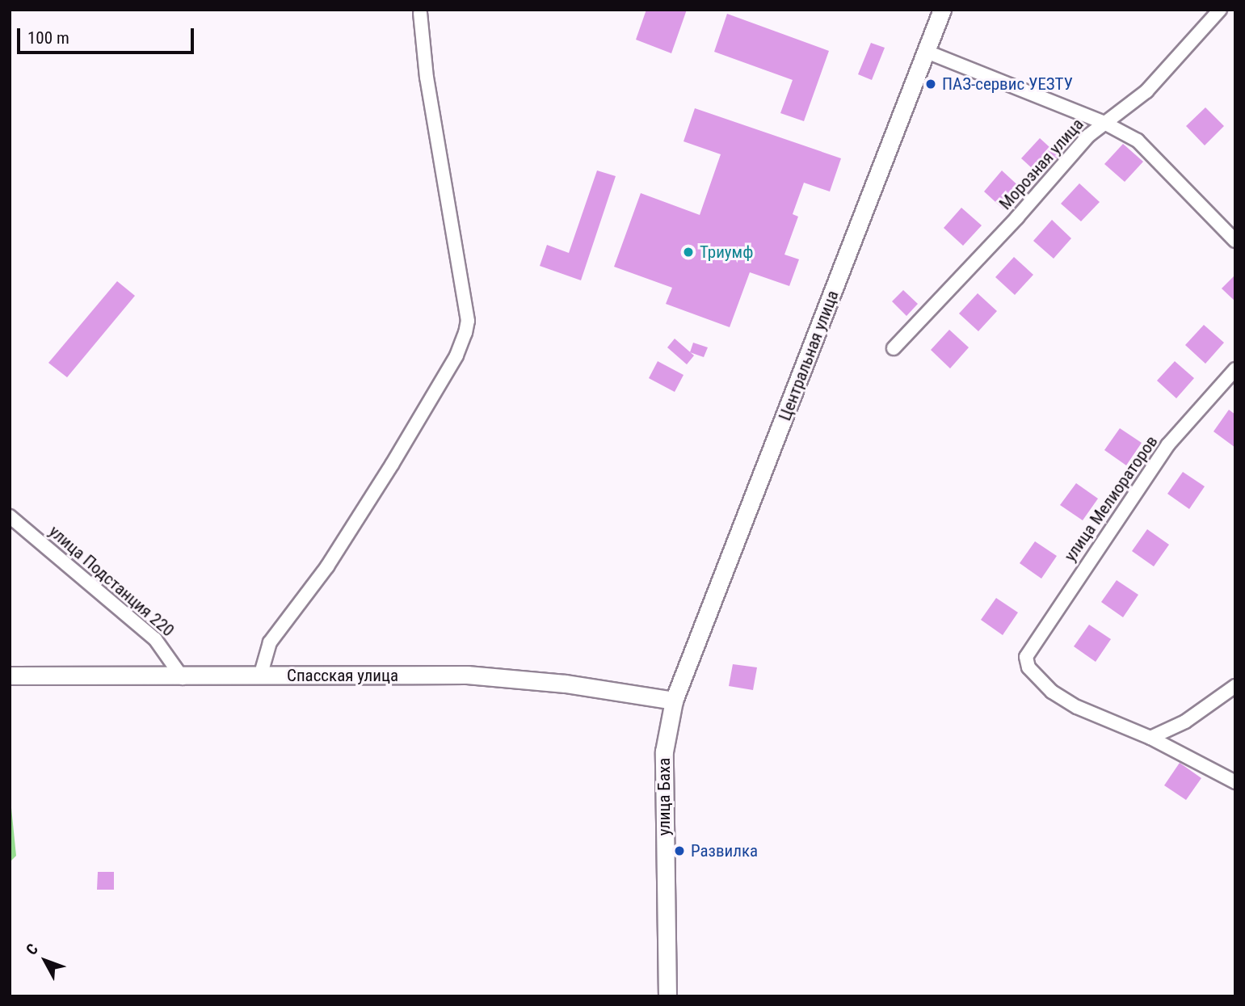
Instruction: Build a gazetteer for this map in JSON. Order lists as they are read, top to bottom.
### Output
{
  "streets": {
    "street": [
      "Морозная улица",
      "Центральная улица",
      "улица Мелиораторов",
      "улица Подстанция 220",
      "Спасская улица",
      "улица Баха"
    ]
  },
  "crossings": [
    ["Центральная улица", "Спасская улица"],
    ["Центральная улица", "улица Баха"],
    ["улица Подстанция 220", "Спасская улица"],
    ["Спасская улица", "улица Баха"]
  ],
  "places": ["ПАЗ-сервис УЕЗТУ", "Триумф", "Развилка"],
  "scale_bar": "100 m",
  "north": "top left"
}
